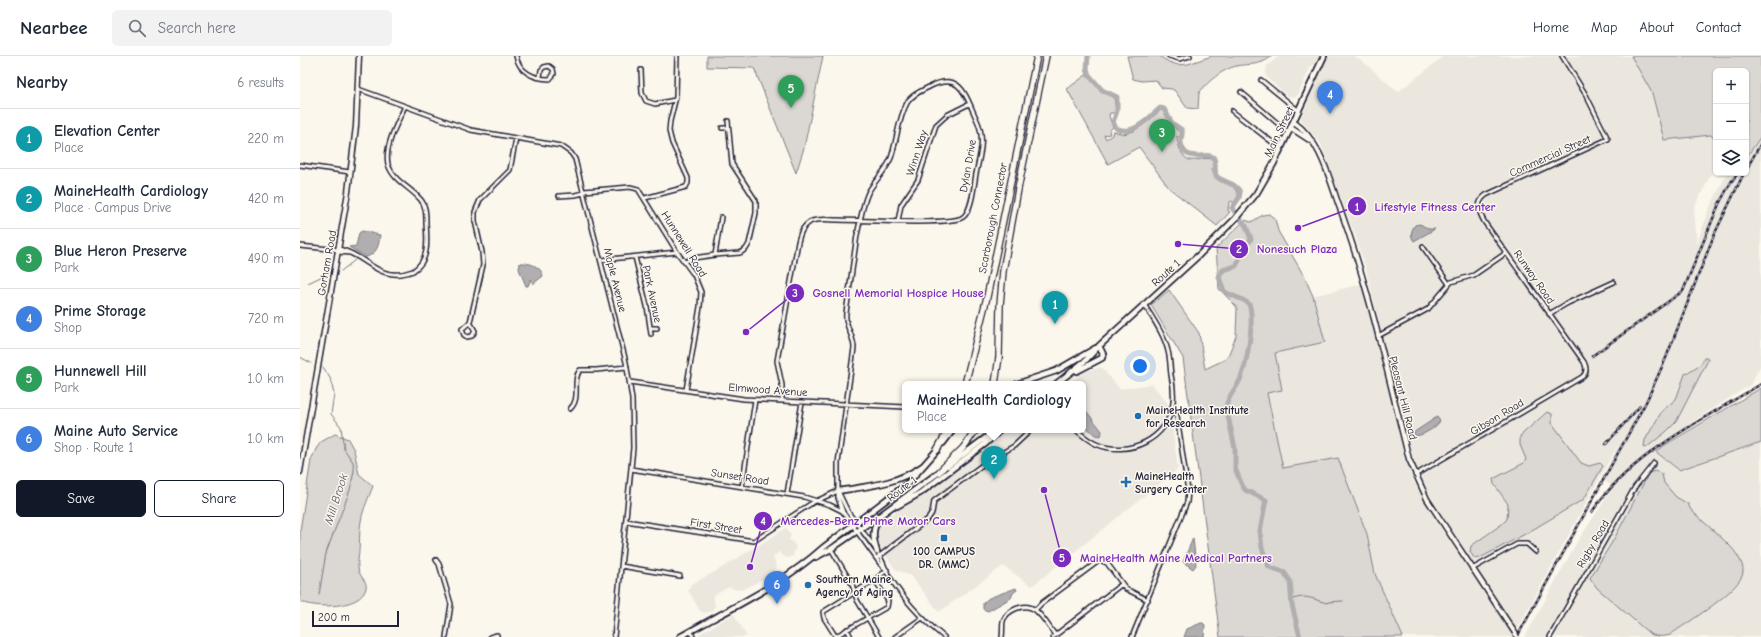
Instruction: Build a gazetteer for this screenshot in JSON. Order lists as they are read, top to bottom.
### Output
{
  "streets": {
    "highway": ["Scarborough Connector"],
    "main road": ["Main Street", "Route 1"],
    "street": [
      "Winn Way",
      "Commercial Street",
      "Dylan Drive",
      "Hunnewell Road",
      "Gorham Road",
      "Runway Road",
      "Maple Avenue",
      "Park Avenue",
      "Elmwood Avenue",
      "Pleasant Hill Road",
      "Gibson Road",
      "Sunset Road",
      "First Street",
      "Rigby Road"
    ]
  },
  "crossings": [
    ["Main Street", "Route 1"],
    ["Main Street", "Pleasant Hill Road"],
    ["Winn Way", "Dylan Drive"],
    ["Commercial Street", "Runway Road"],
    ["Hunnewell Road", "Maple Avenue"],
    ["Hunnewell Road", "Elmwood Avenue"],
    ["Gorham Road", "Maple Avenue"],
    ["Runway Road", "Gibson Road"],
    ["Maple Avenue", "Elmwood Avenue"],
    ["Maple Avenue", "Sunset Road"],
    ["Maple Avenue", "First Street"],
    ["Pleasant Hill Road", "Gibson Road"],
    ["Sunset Road", "First Street"]
  ],
  "water": ["Mill Brook"],
  "places": {
    "other": [
      "Lifestyle Fitness Center",
      "Nonesuch Plaza",
      "Gosnell Memorial Hospice House",
      "MaineHealth Institute for Research",
      "MaineHealth Maine Medical Partners",
      "Mercedes-Benz Prime Motor Cars",
      "Southern Maine Agency of Aging"
    ],
    "health": ["MaineHealth Surgery Center"],
    "transit": ["100 CAMPUS DR. (MMC)"]
  },
  "scale_bar": "200 m",
  "page": {
    "header": "Nearbee",
    "search": "Search here",
    "nav": [
      "Home",
      "Map",
      "About",
      "Contact"
    ],
    "heading": ["Nearby", "6 results"],
    "map_buttons": ["+", "−"],
    "pins": [
      "5",
      "4",
      "3",
      "1",
      "2",
      "6"
    ],
    "list": [
      {
        "mark": "1",
        "name": "Elevation Center",
        "note": "Place",
        "value": "220 m"
      },
      {
        "mark": "2",
        "name": "MaineHealth Cardiology",
        "note": "Place · Campus Drive",
        "value": "420 m"
      },
      {
        "mark": "3",
        "name": "Blue Heron Preserve",
        "note": "Park",
        "value": "490 m"
      },
      {
        "mark": "4",
        "name": "Prime Storage",
        "note": "Shop",
        "value": "720 m"
      },
      {
        "mark": "5",
        "name": "Hunnewell Hill",
        "note": "Park",
        "value": "1.0 km"
      },
      {
        "mark": "6",
        "name": "Maine Auto Service",
        "note": "Shop · Route 1",
        "value": "1.0 km"
      }
    ],
    "popup": ["MaineHealth Cardiology", "Place"],
    "buttons": ["Save", "Share"],
    "scale": "200 m"
  }
}
